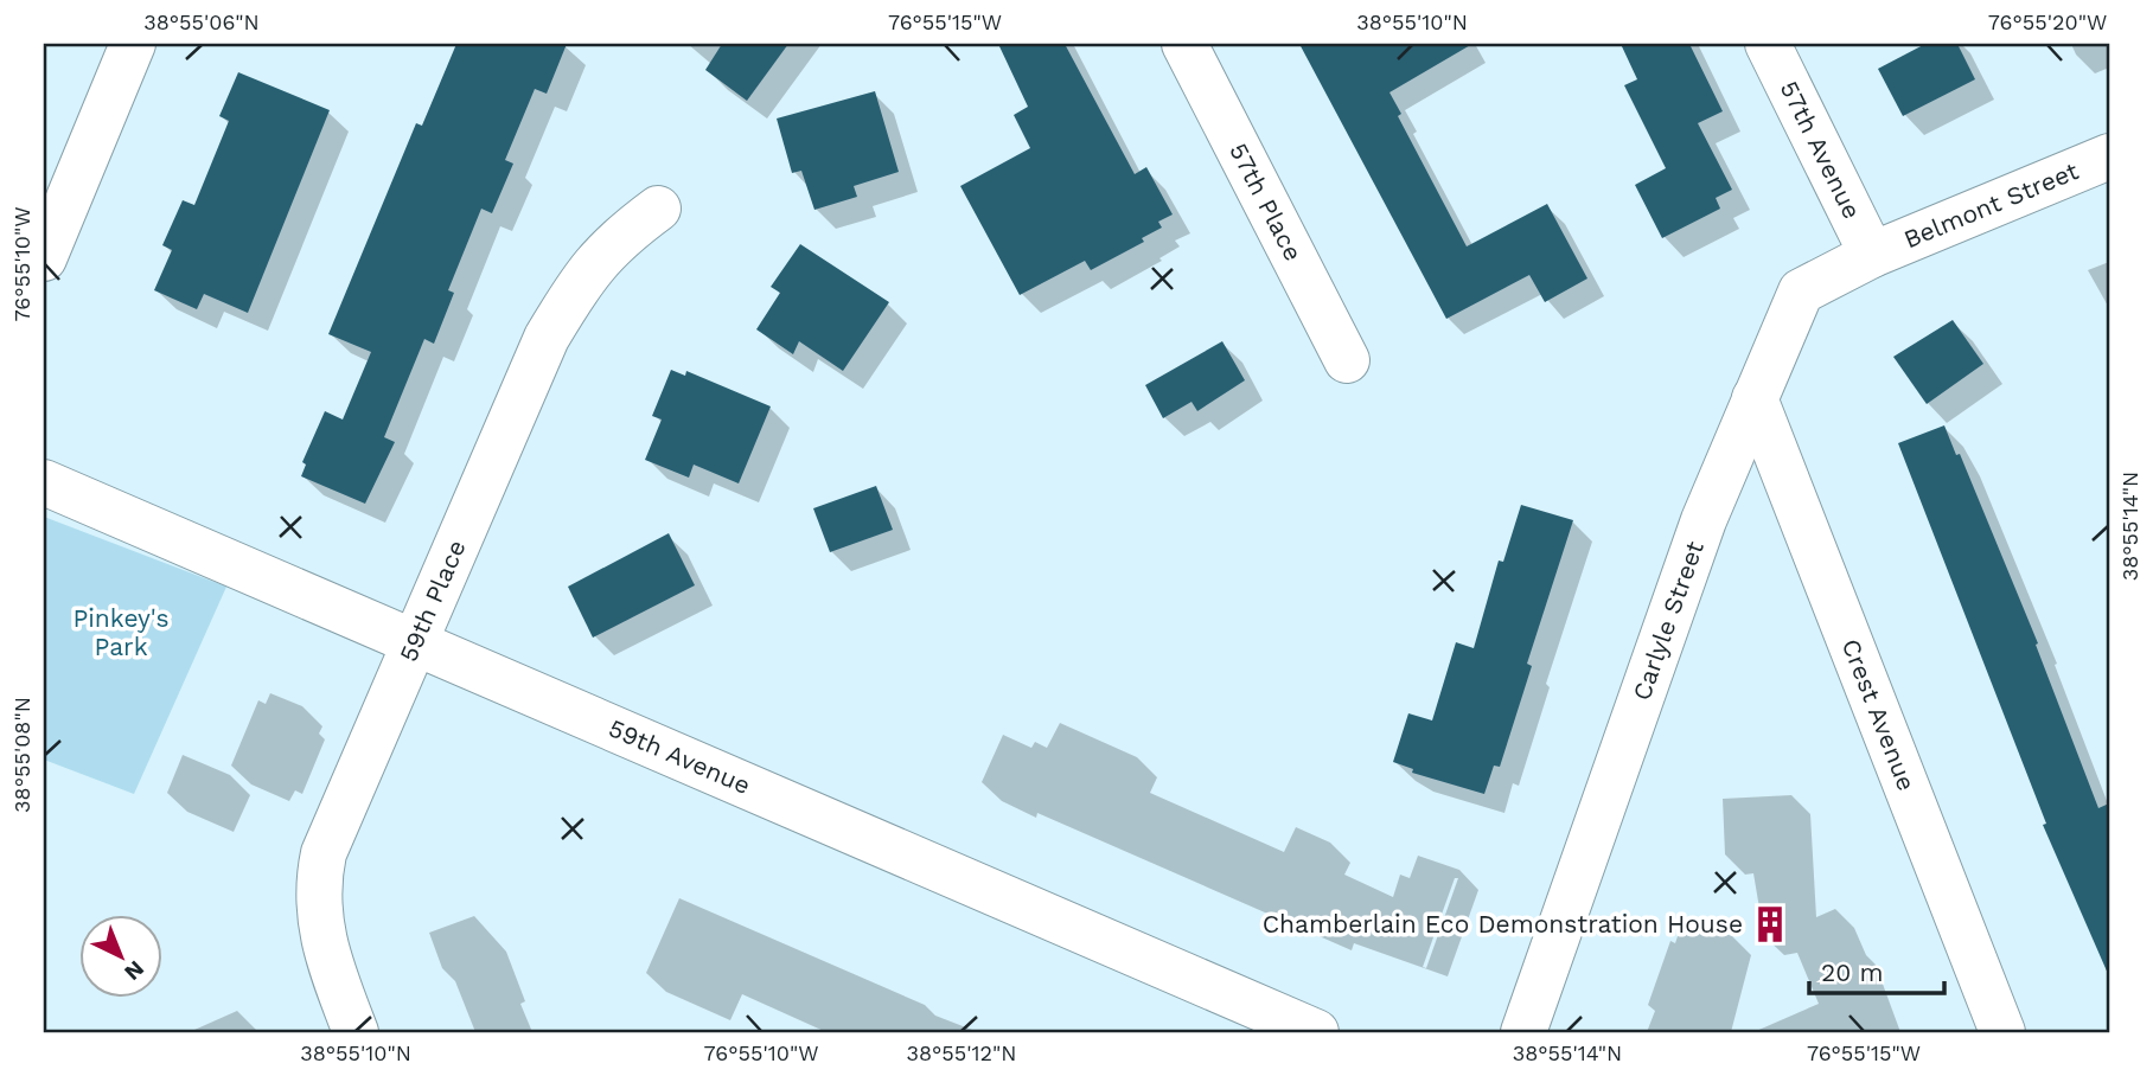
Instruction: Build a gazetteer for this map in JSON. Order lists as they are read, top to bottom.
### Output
{
  "streets": {
    "street": [
      "57th Avenue",
      "57th Place",
      "Belmont Street",
      "59th Place",
      "Carlyle Street",
      "Crest Avenue",
      "59th Avenue"
    ]
  },
  "crossings": [
    ["57th Avenue", "Belmont Street"],
    ["57th Avenue", "Carlyle Street"],
    ["Belmont Street", "Carlyle Street"],
    ["59th Place", "59th Avenue"],
    ["Carlyle Street", "Crest Avenue"]
  ],
  "parks": ["Pinkey's Park"],
  "places": {
    "building": ["Chamberlain Eco Demonstration House"]
  },
  "scale_bar": "20 m",
  "north": "bottom right",
  "coordinates": [
    "38°55'06\"N",
    "76°55'15\"W",
    "38°55'10\"N",
    "76°55'20\"W",
    "76°55'10\"W",
    "38°55'14\"N",
    "38°55'08\"N",
    "38°55'12\"N"
  ]
}
